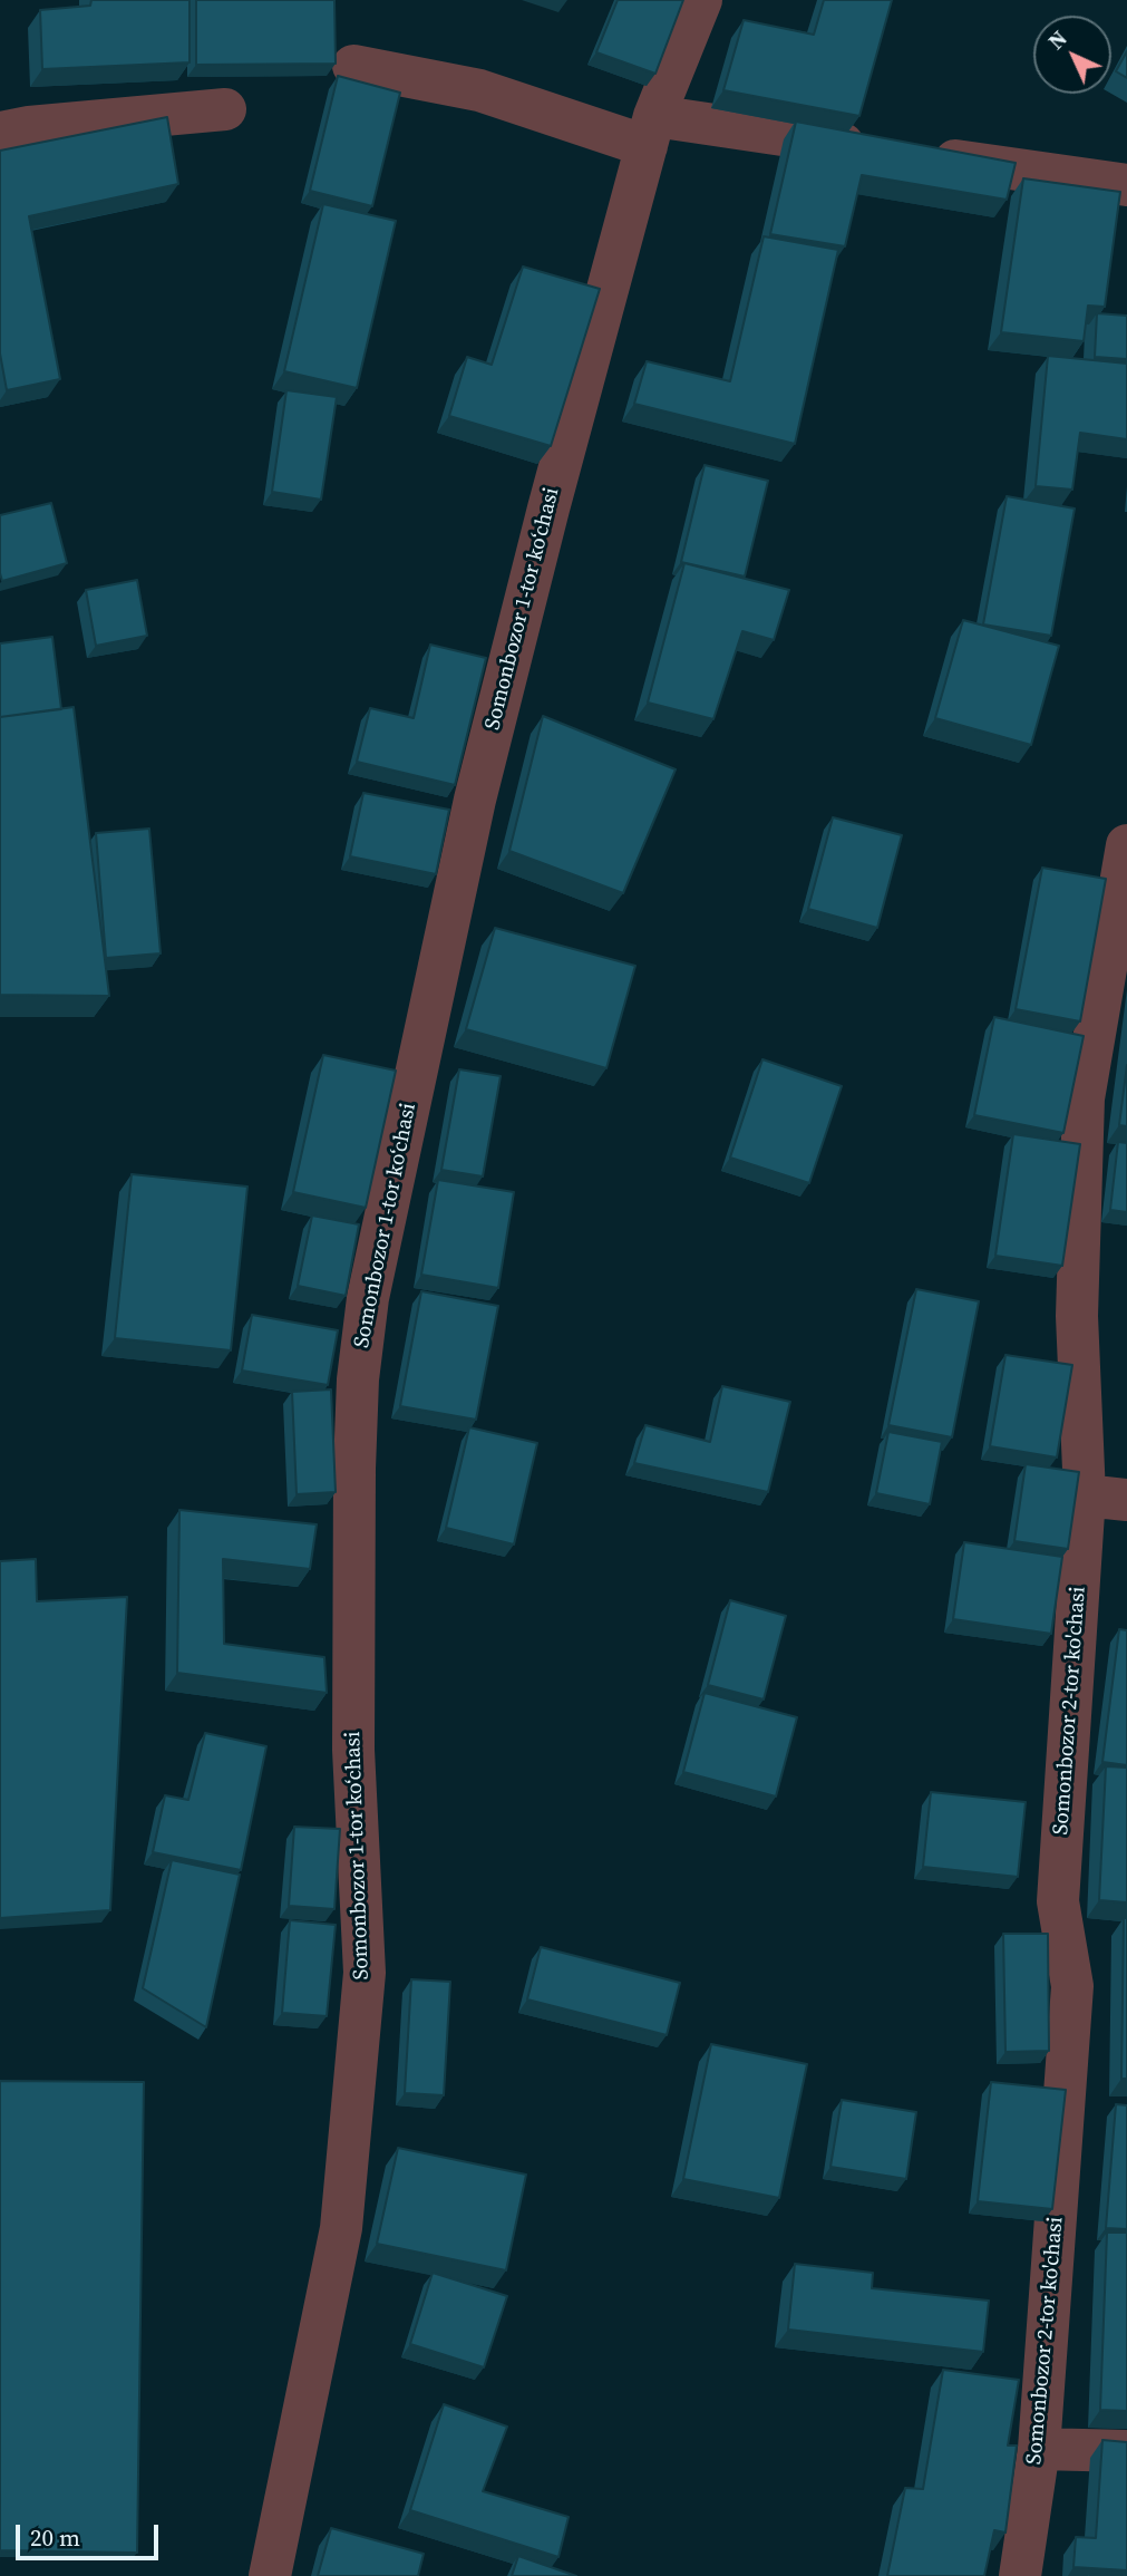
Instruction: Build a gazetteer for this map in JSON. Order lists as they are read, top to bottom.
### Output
{
  "streets": {
    "street": ["Somonbozor 1-tor koʻchasi", "Somonbozor 2-tor ko'chasi"]
  },
  "scale_bar": "20 m",
  "north": "top left"
}
